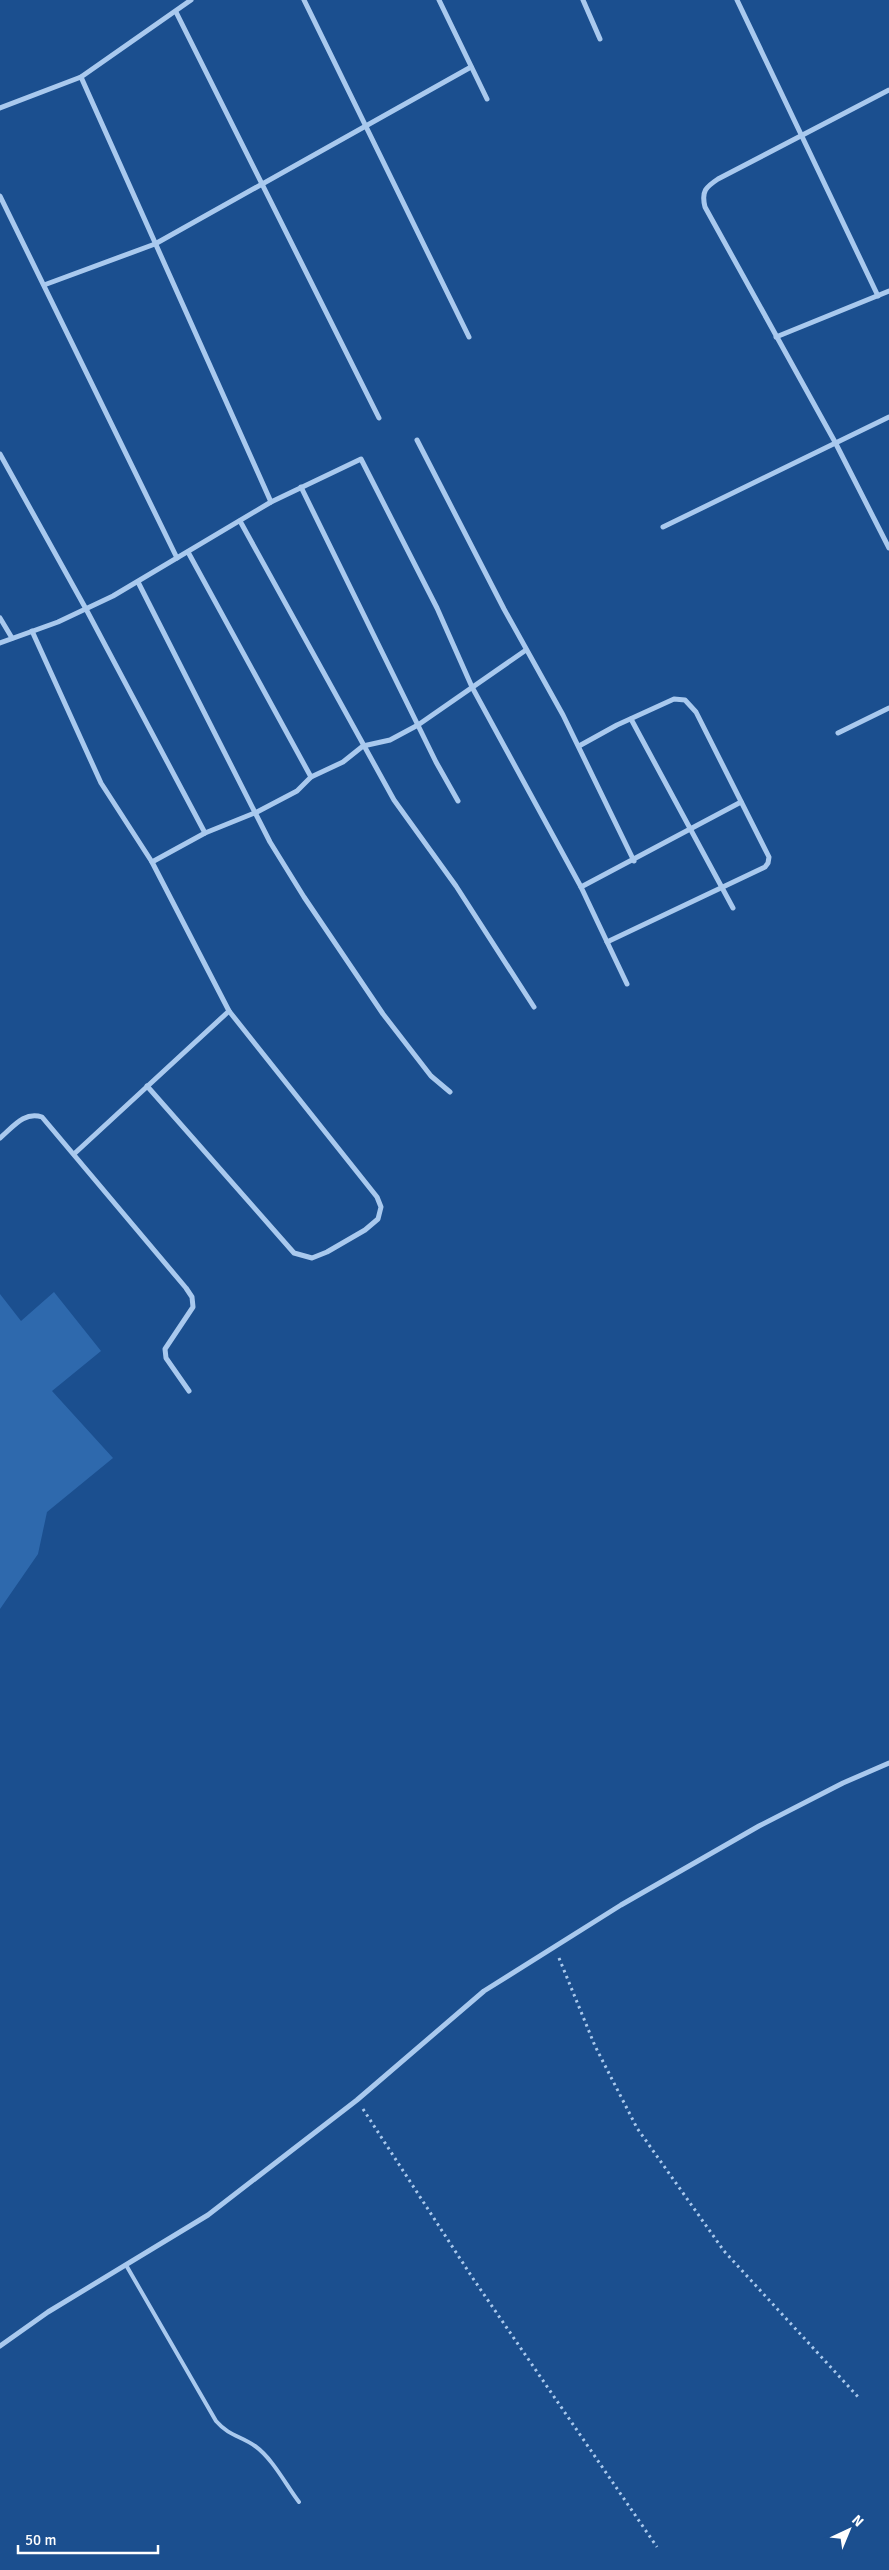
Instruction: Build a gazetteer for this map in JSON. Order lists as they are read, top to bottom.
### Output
{
  "scale_bar": "50 m",
  "north": "top right"
}
